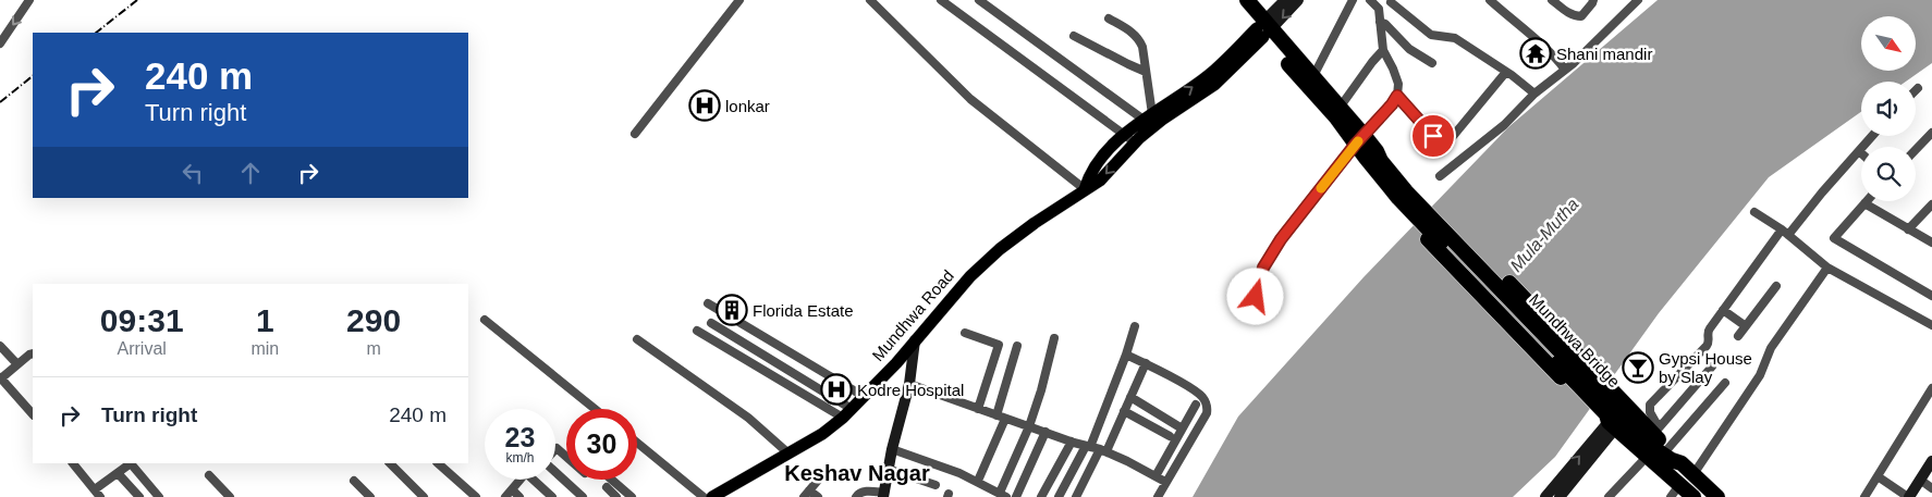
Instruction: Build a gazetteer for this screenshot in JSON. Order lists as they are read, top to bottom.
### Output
{
  "streets": {
    "highway": ["Mundhwa Bridge"],
    "main road": ["Mundhwa Road"]
  },
  "districts": ["Keshav Nagar"],
  "water": ["Mula-Mutha"],
  "places": {
    "temple": ["Shani mandir"],
    "hospital": ["lonkar", "Kodre Hospital"],
    "building": ["Florida Estate"],
    "bar": ["Gypsi House by Slay"]
  },
  "north": "bottom right",
  "page": {
    "turn": ["240 m", "Turn right"],
    "eta": [
      "09:31",
      "Arrival",
      "1",
      "min",
      "290",
      "m"
    ],
    "list": [
      {
        "name": "Turn right",
        "value": "240 m"
      }
    ],
    "speed": "23 km/h",
    "limit": "30"
  }
}
